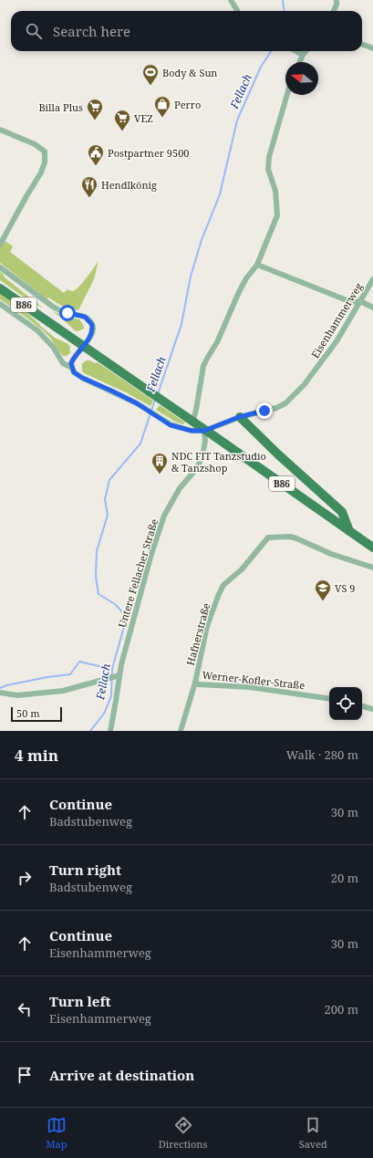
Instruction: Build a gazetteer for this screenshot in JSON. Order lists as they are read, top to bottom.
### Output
{
  "streets": {
    "main road": ["B86"],
    "street": [
      "Eisenhammerweg",
      "Untere Fellacher Straße",
      "Hafnerstraße",
      "Werner-Kofler-Straße"
    ]
  },
  "crossings": [
    ["Eisenhammerweg", "Untere Fellacher Straße"],
    ["Hafnerstraße", "Werner-Kofler-Straße"]
  ],
  "water": ["Fellach"],
  "places": {
    "sports": ["Body & Sun"],
    "shop": ["Perro"],
    "supermarket": ["Billa Plus", "VEZ"],
    "public building": ["Postpartner 9500"],
    "restaurant": ["Hendlkönig"],
    "building": ["NDC FIT Tanzstudio & Tanzshop"],
    "school or university": ["VS 9"]
  },
  "scale_bar": "50 m",
  "north": "left",
  "page": {
    "search": "Search here",
    "scale": "50 m",
    "heading": ["4 min", "Walk · 280 m"],
    "list": [
      ["Continue", "Badstubenweg", "30 m"],
      ["Turn right", "Badstubenweg", "20 m"],
      ["Continue", "Eisenhammerweg", "30 m"],
      ["Turn left", "Eisenhammerweg", "200 m"],
      "Arrive at destination"
    ],
    "nav": ["Map", "Directions", "Saved"]
  }
}
